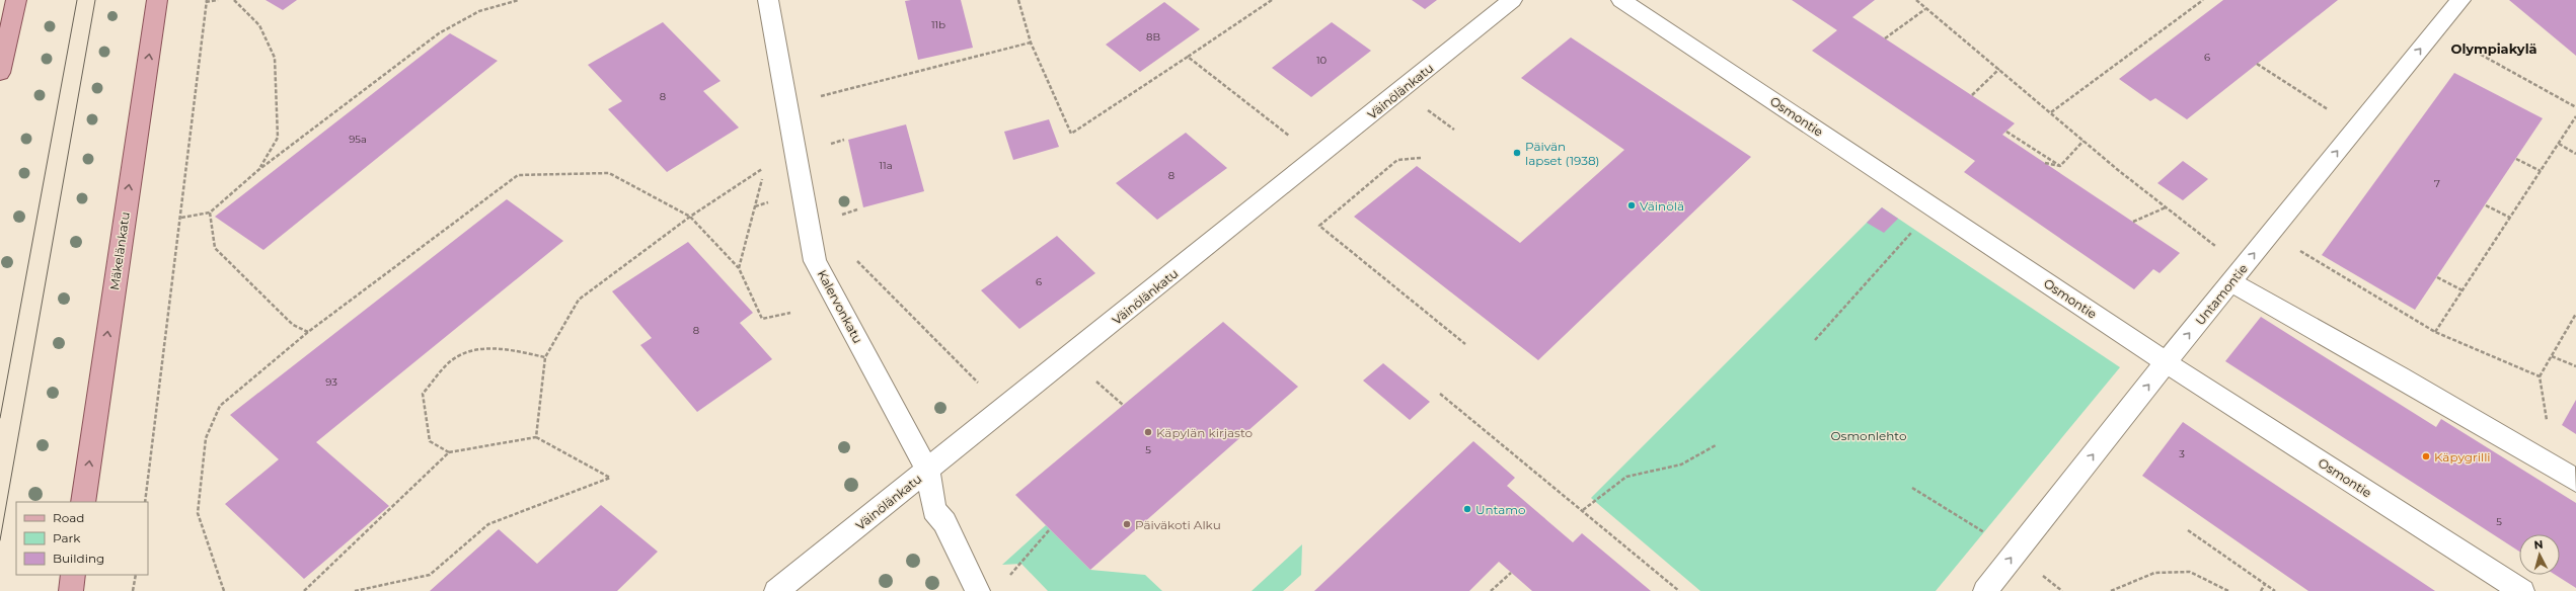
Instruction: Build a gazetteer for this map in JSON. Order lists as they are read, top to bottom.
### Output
{
  "streets": {
    "main road": ["Mäkelänkatu"],
    "street": [
      "Väinölänkatu",
      "Osmontie",
      "Untamontie",
      "Kalervonkatu"
    ]
  },
  "crossings": [
    ["Väinölänkatu", "Kalervonkatu"],
    ["Osmontie", "Untamontie"]
  ],
  "one_way": ["Mäkelänkatu", "Untamontie"],
  "districts": ["Olympiakylä"],
  "parks": ["Osmonlehto"],
  "places": [
    "Päivän lapset (1938)",
    "Väinölä",
    "Käpylän kirjasto",
    "Käpygrilli",
    "Untamo",
    "Päiväkoti Alku"
  ],
  "house_numbers": [
    "11b",
    "8B",
    "6",
    "10",
    "8",
    "95a",
    "11a",
    "8",
    "7",
    "6",
    "8",
    "93",
    "5",
    "3",
    "5"
  ],
  "legend": ["Road", "Park", "Building"],
  "north": "top"
}
